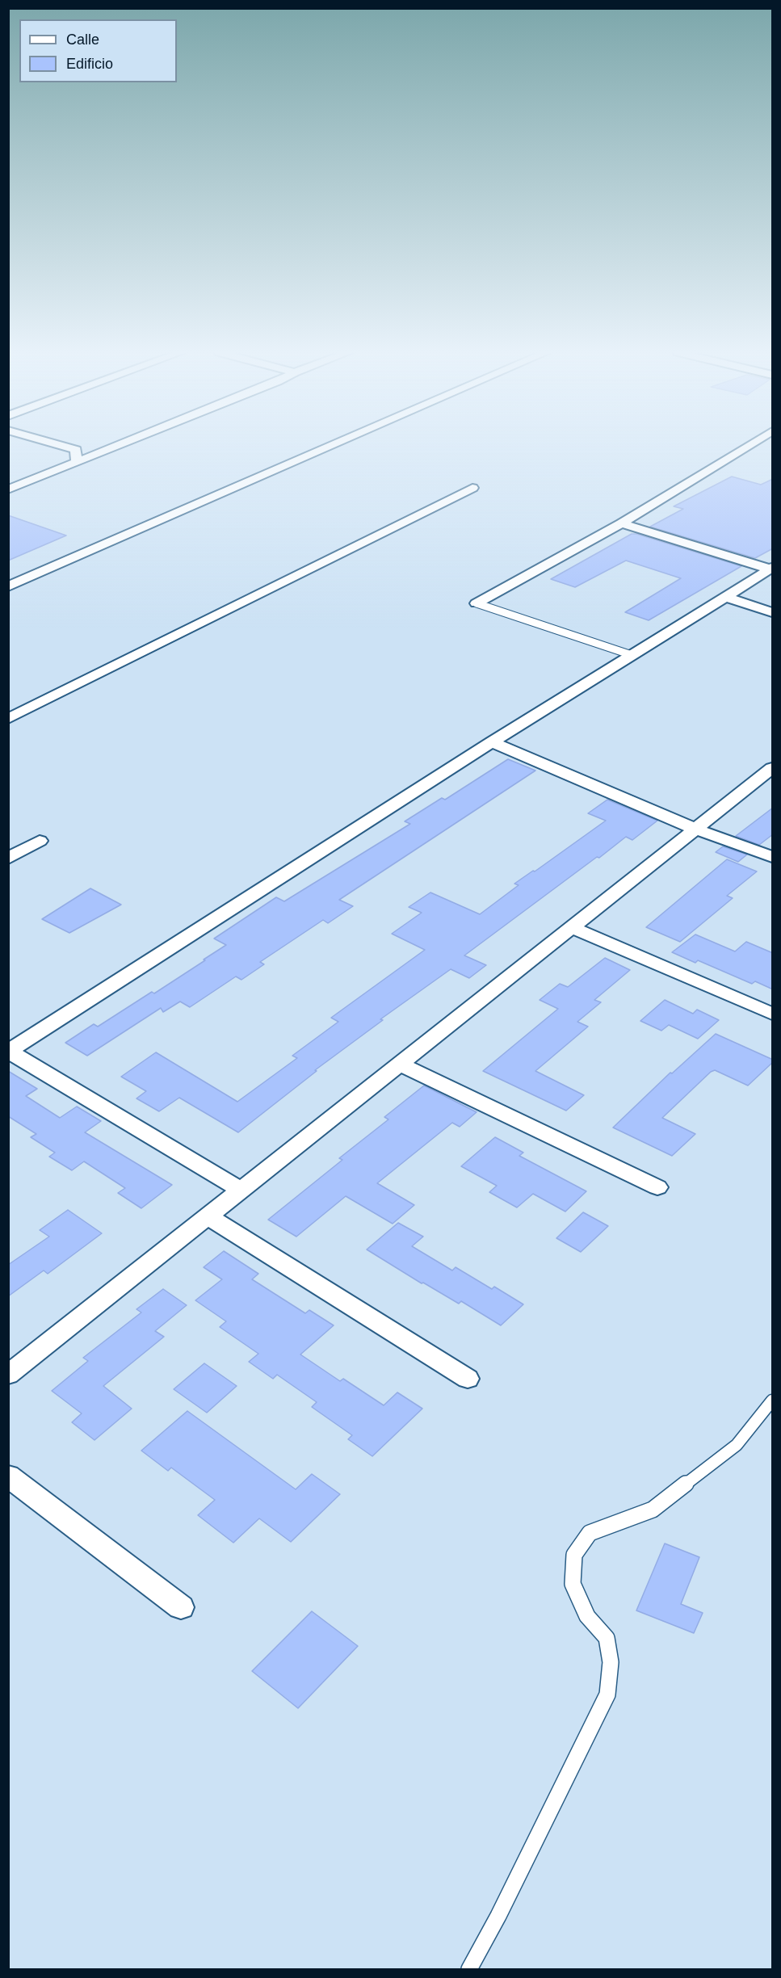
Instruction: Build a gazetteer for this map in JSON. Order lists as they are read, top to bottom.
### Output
{
  "legend": ["Calle", "Edificio"]
}
